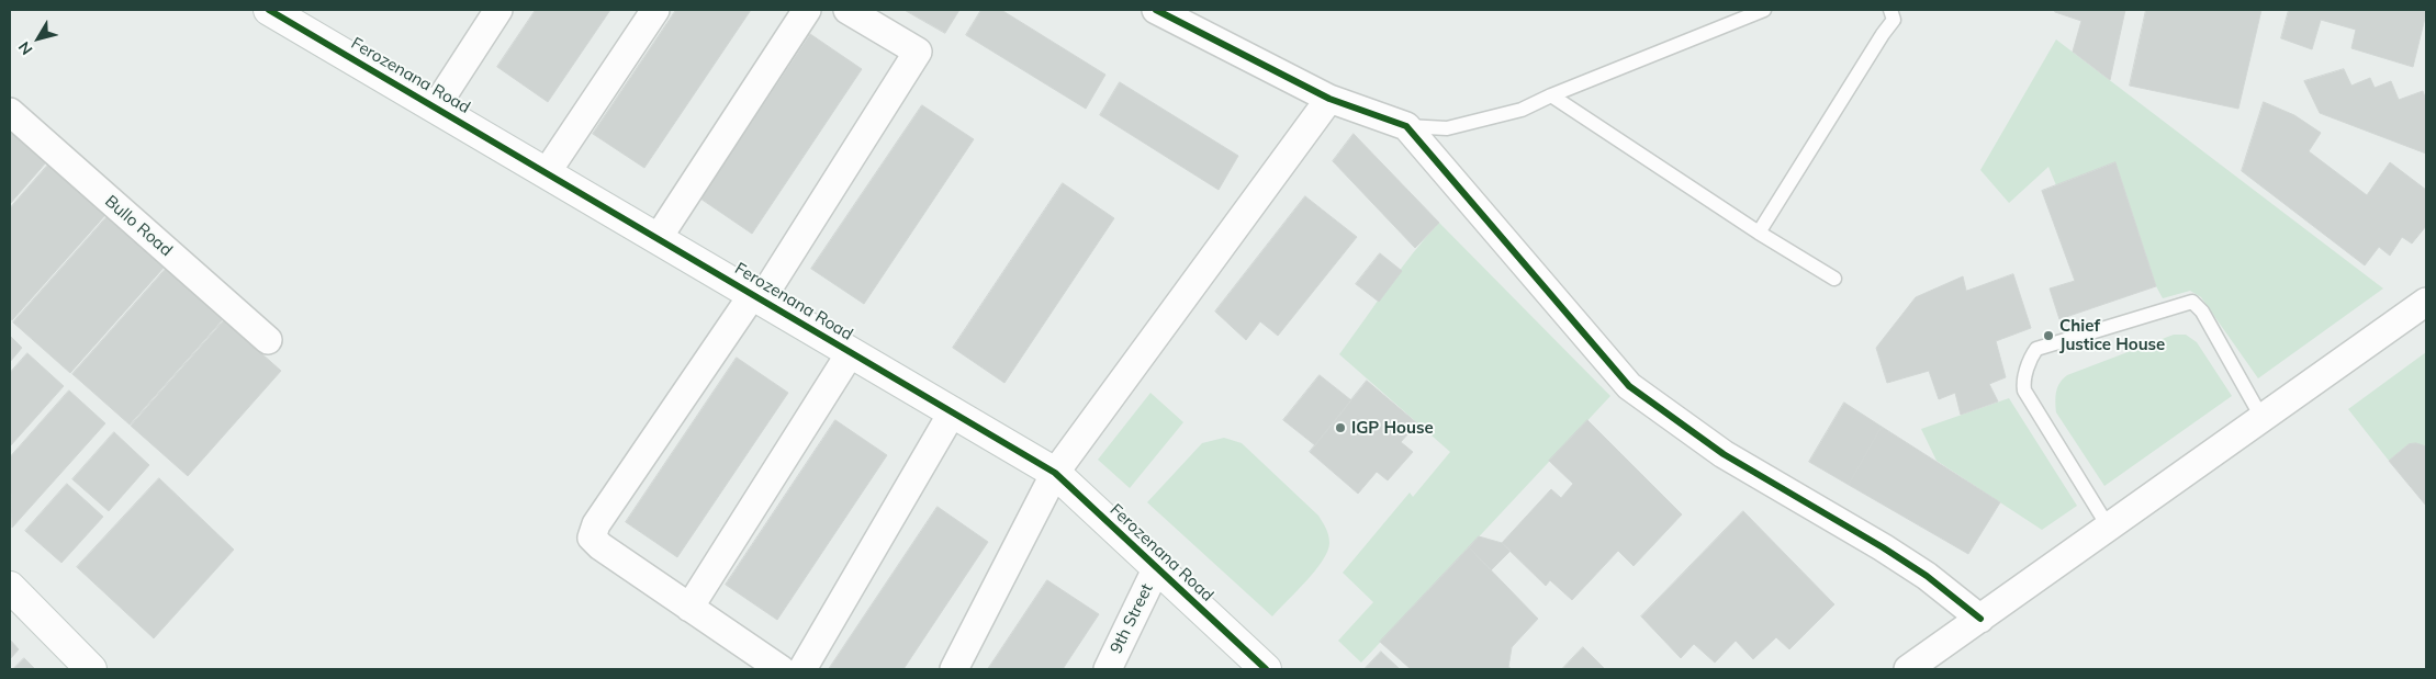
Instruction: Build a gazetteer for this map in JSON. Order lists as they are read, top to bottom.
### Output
{
  "streets": {
    "street": ["Ferozenana Road", "Bullo Road", "9th Street"]
  },
  "crossings": [
    ["Ferozenana Road", "9th Street"]
  ],
  "places": ["Chief Justice House", "IGP House"],
  "north": "bottom left"
}
